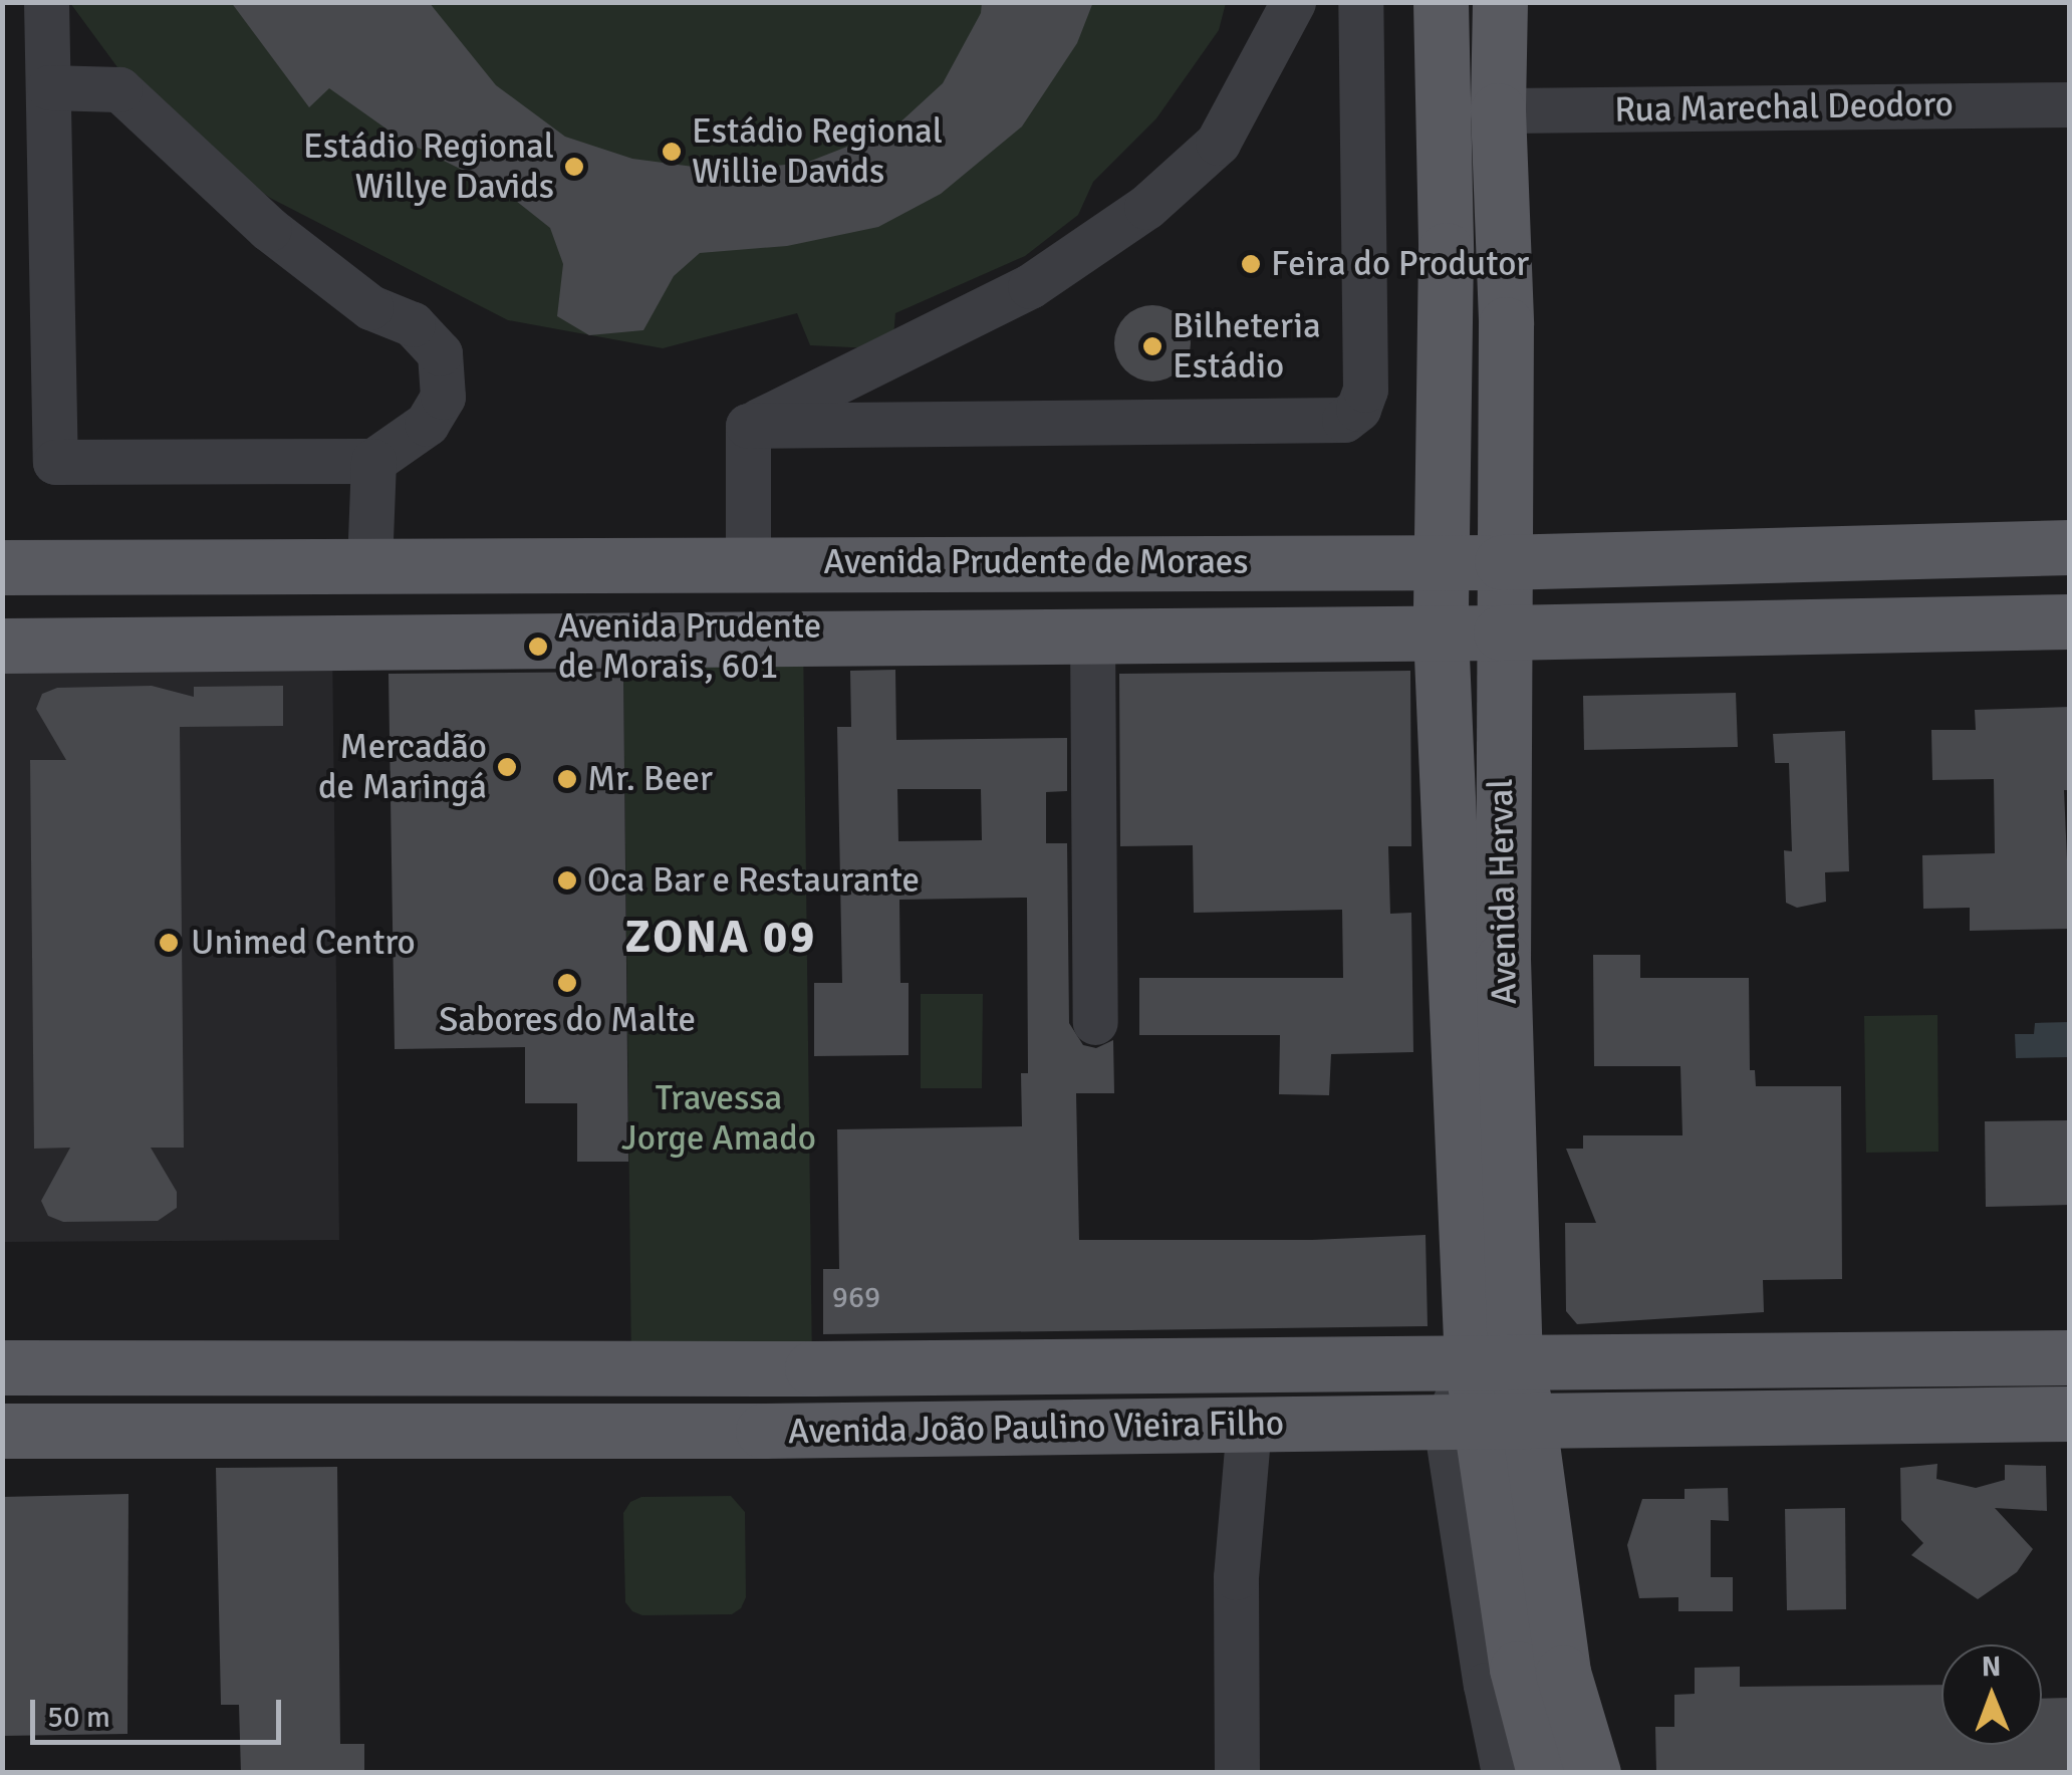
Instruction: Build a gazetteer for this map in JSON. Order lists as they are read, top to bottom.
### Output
{
  "streets": {
    "main road": ["Avenida Prudente de Moraes", "Avenida Herval", "Avenida João Paulino Vieira Filho"],
    "street": ["Rua Marechal Deodoro"]
  },
  "crossings": [
    ["Rua Marechal Deodoro", "Avenida Herval"],
    ["Avenida Prudente de Moraes", "Avenida Herval"],
    ["Avenida Herval", "Avenida João Paulino Vieira Filho"]
  ],
  "districts": ["ZONA 09"],
  "parks": ["Travessa Jorge Amado"],
  "places": [
    "Estádio Regional Willie Davids",
    "Estádio Regional Willye Davids",
    "Feira do Produtor",
    "Bilheteria Estádio",
    "Avenida Prudente de Morais, 601",
    "Mercadão de Maringá",
    "Mr. Beer",
    "Oca Bar e Restaurante",
    "Unimed Centro",
    "Sabores do Malte"
  ],
  "house_numbers": ["969"],
  "scale_bar": "50 m",
  "north": "top"
}
